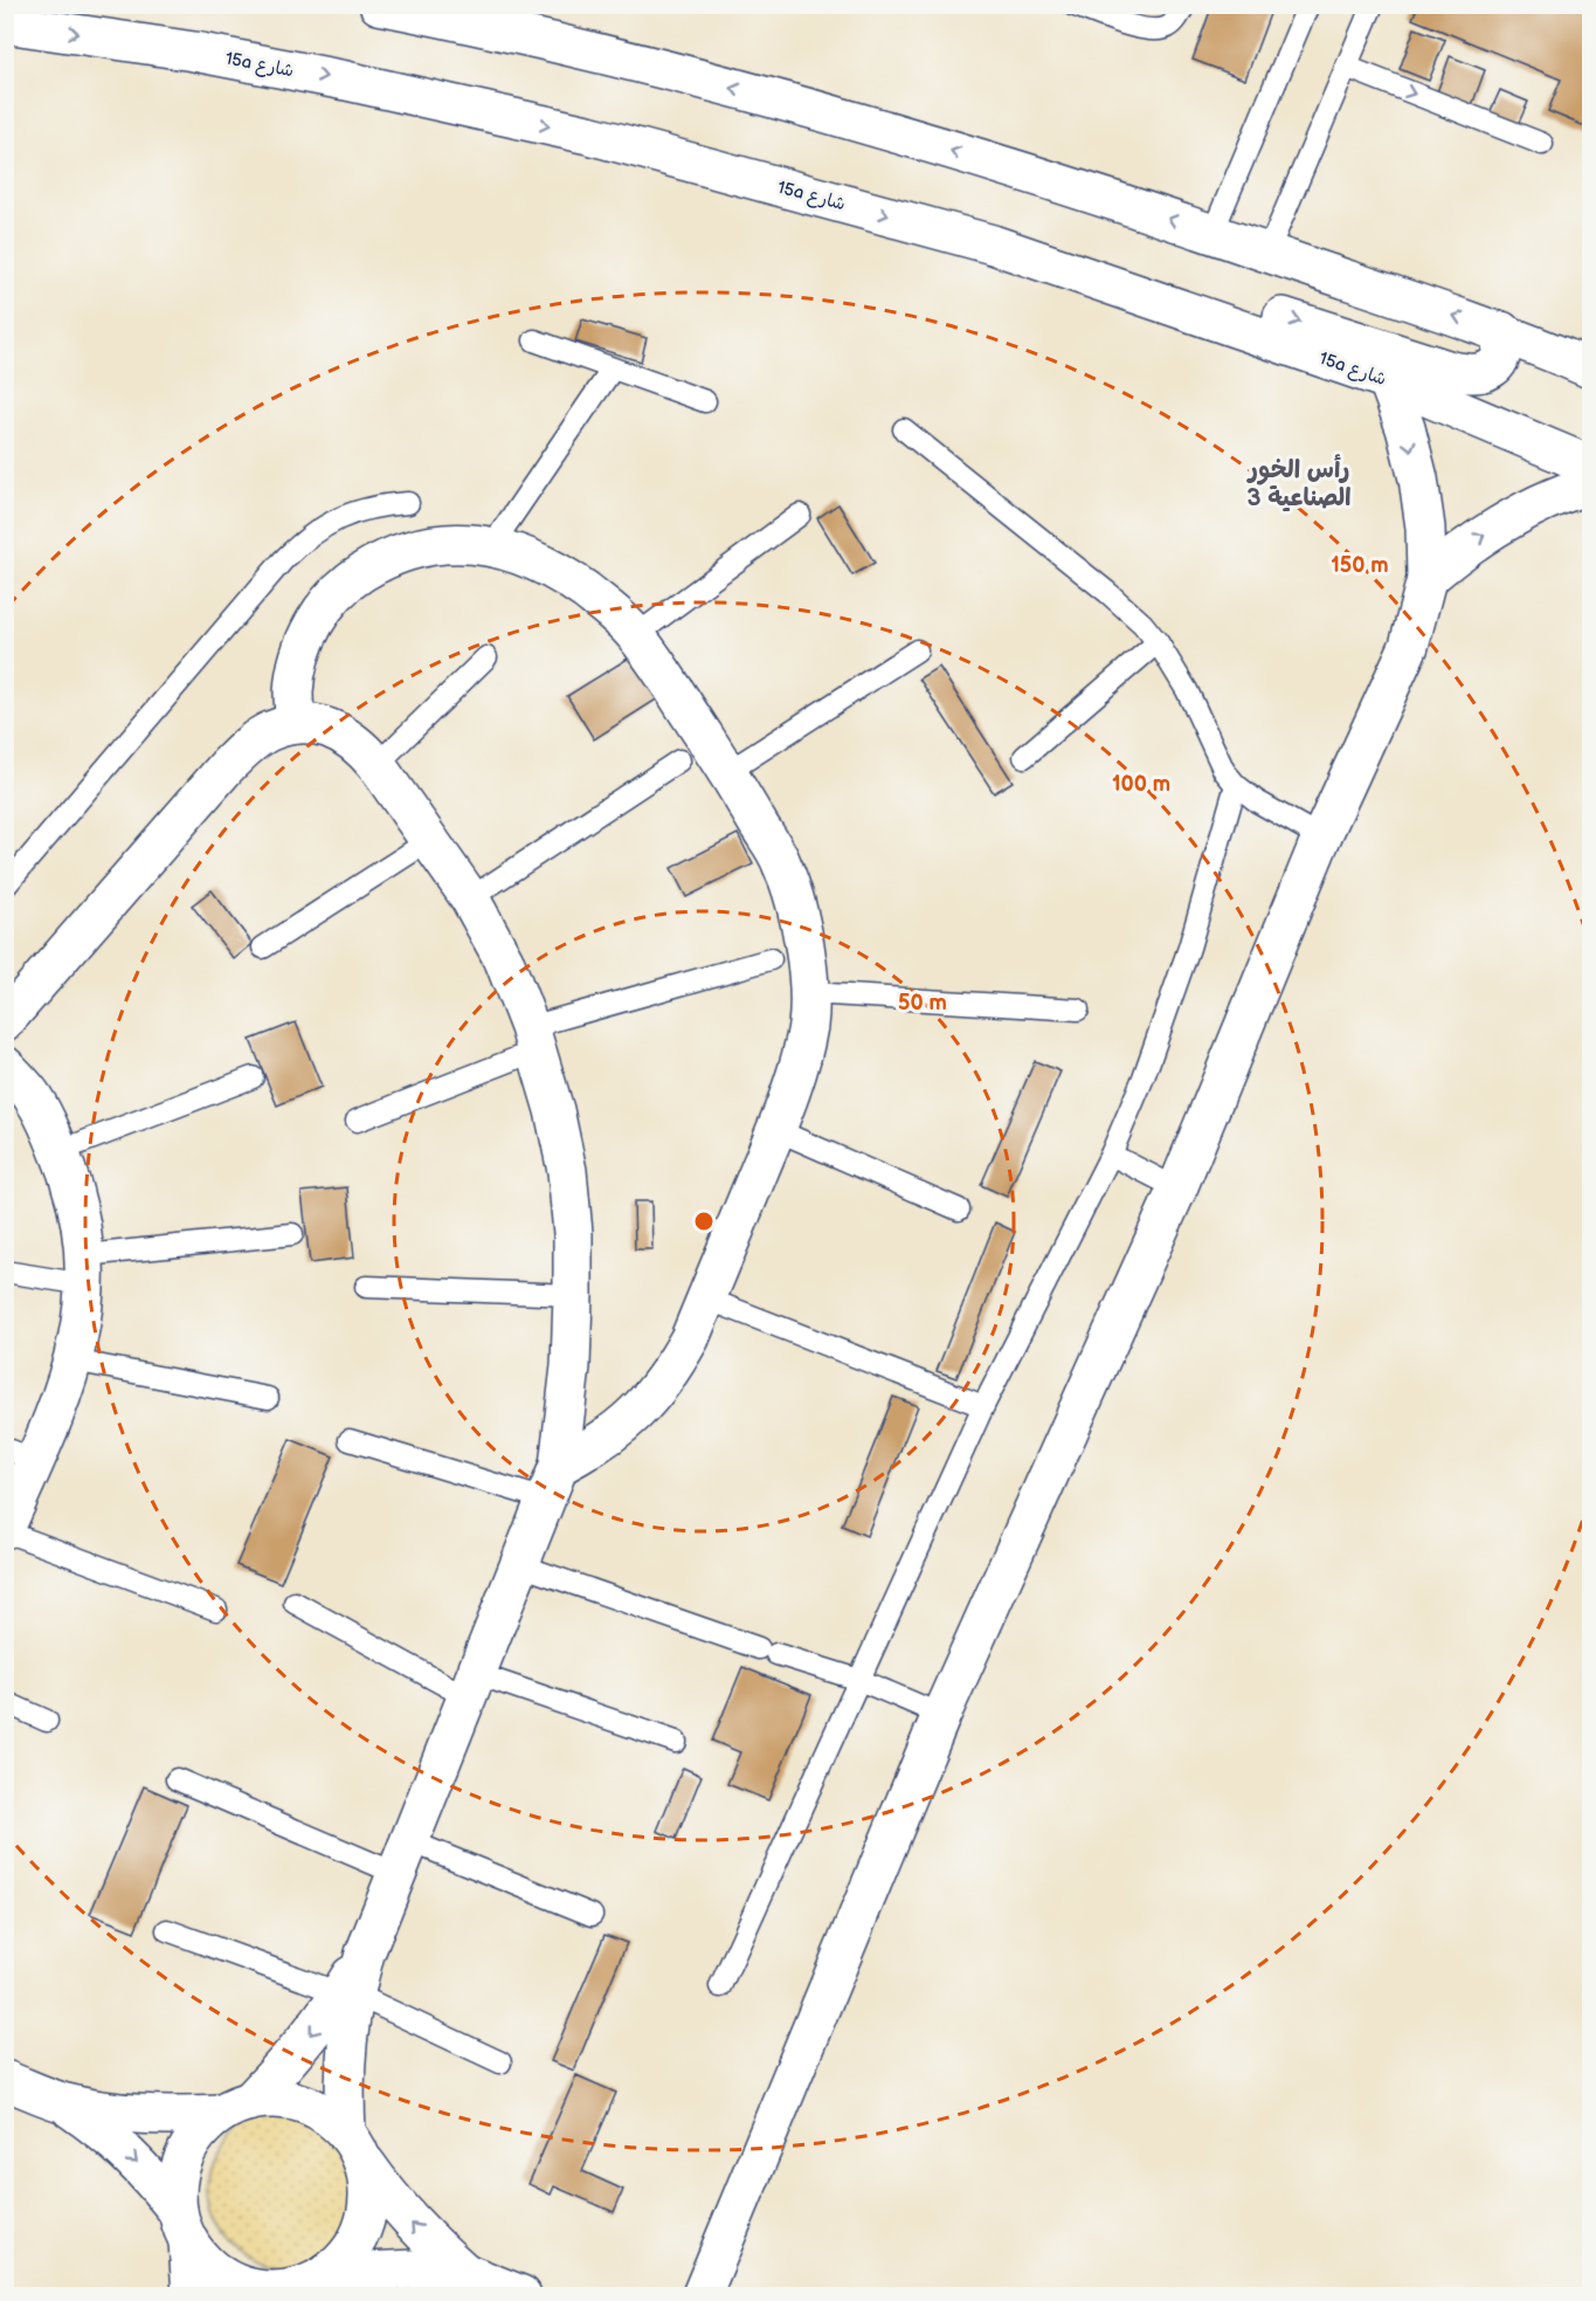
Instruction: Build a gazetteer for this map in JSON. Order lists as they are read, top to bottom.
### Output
{
  "streets": {
    "street": ["15a شارع"]
  },
  "districts": ["رأس الخور الصناعية 3"],
  "rings": ["150 m", "100 m", "50 m"]
}
